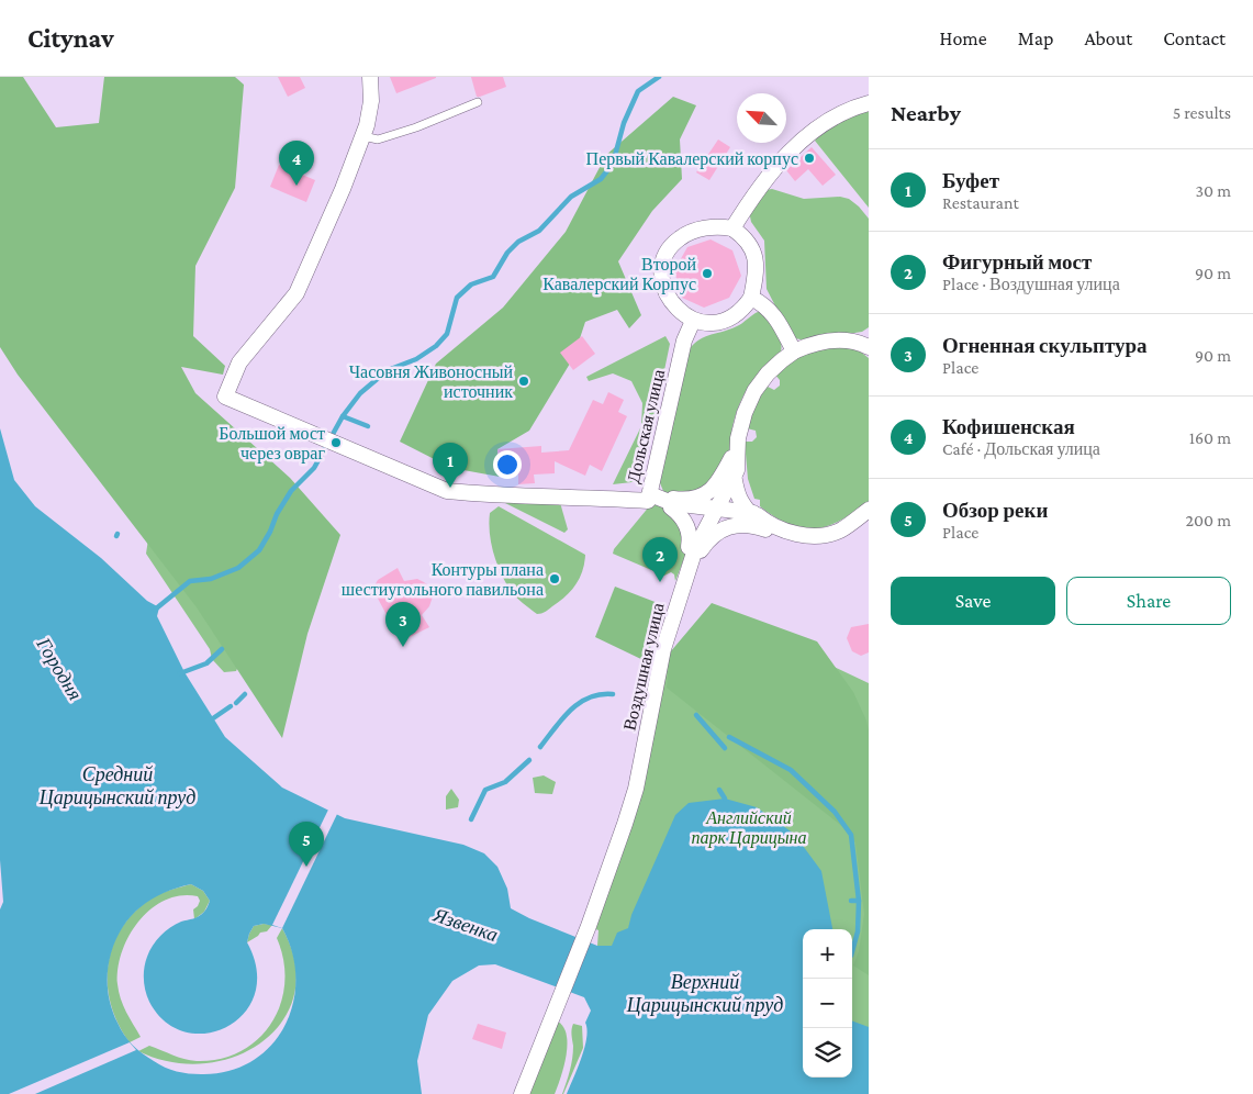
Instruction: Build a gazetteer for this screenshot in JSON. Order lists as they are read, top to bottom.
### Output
{
  "streets": {
    "street": ["Дольская улица", "Воздушная улица"]
  },
  "water": [
    "Городня",
    "Средний Царицынский пруд",
    "Язвенка",
    "Верхний Царицынский пруд"
  ],
  "parks": ["Английский парк Царицына"],
  "places": [
    "Первый Кавалерский корпус",
    "Второй Кавалерский Корпус",
    "Часовня Живоносный источник",
    "Большой мост через овраг",
    "Контуры плана шестиугольного павильона"
  ],
  "north": "top left",
  "page": {
    "header": "Citynav",
    "nav": [
      "Home",
      "Map",
      "About",
      "Contact"
    ],
    "heading": ["Nearby", "5 results"],
    "pins": [
      "4",
      "1",
      "2",
      "3",
      "5"
    ],
    "list": [
      {
        "mark": "1",
        "name": "Буфет",
        "note": "Restaurant",
        "value": "30 m"
      },
      {
        "mark": "2",
        "name": "Фигурный мост",
        "note": "Place · Воздушная улица",
        "value": "90 m"
      },
      {
        "mark": "3",
        "name": "Огненная скульптура",
        "note": "Place",
        "value": "90 m"
      },
      {
        "mark": "4",
        "name": "Кофишенская",
        "note": "Café · Дольская улица",
        "value": "160 m"
      },
      {
        "mark": "5",
        "name": "Обзор реки",
        "note": "Place",
        "value": "200 m"
      }
    ],
    "buttons": ["Save", "Share"],
    "map_buttons": ["+", "−"]
  }
}
